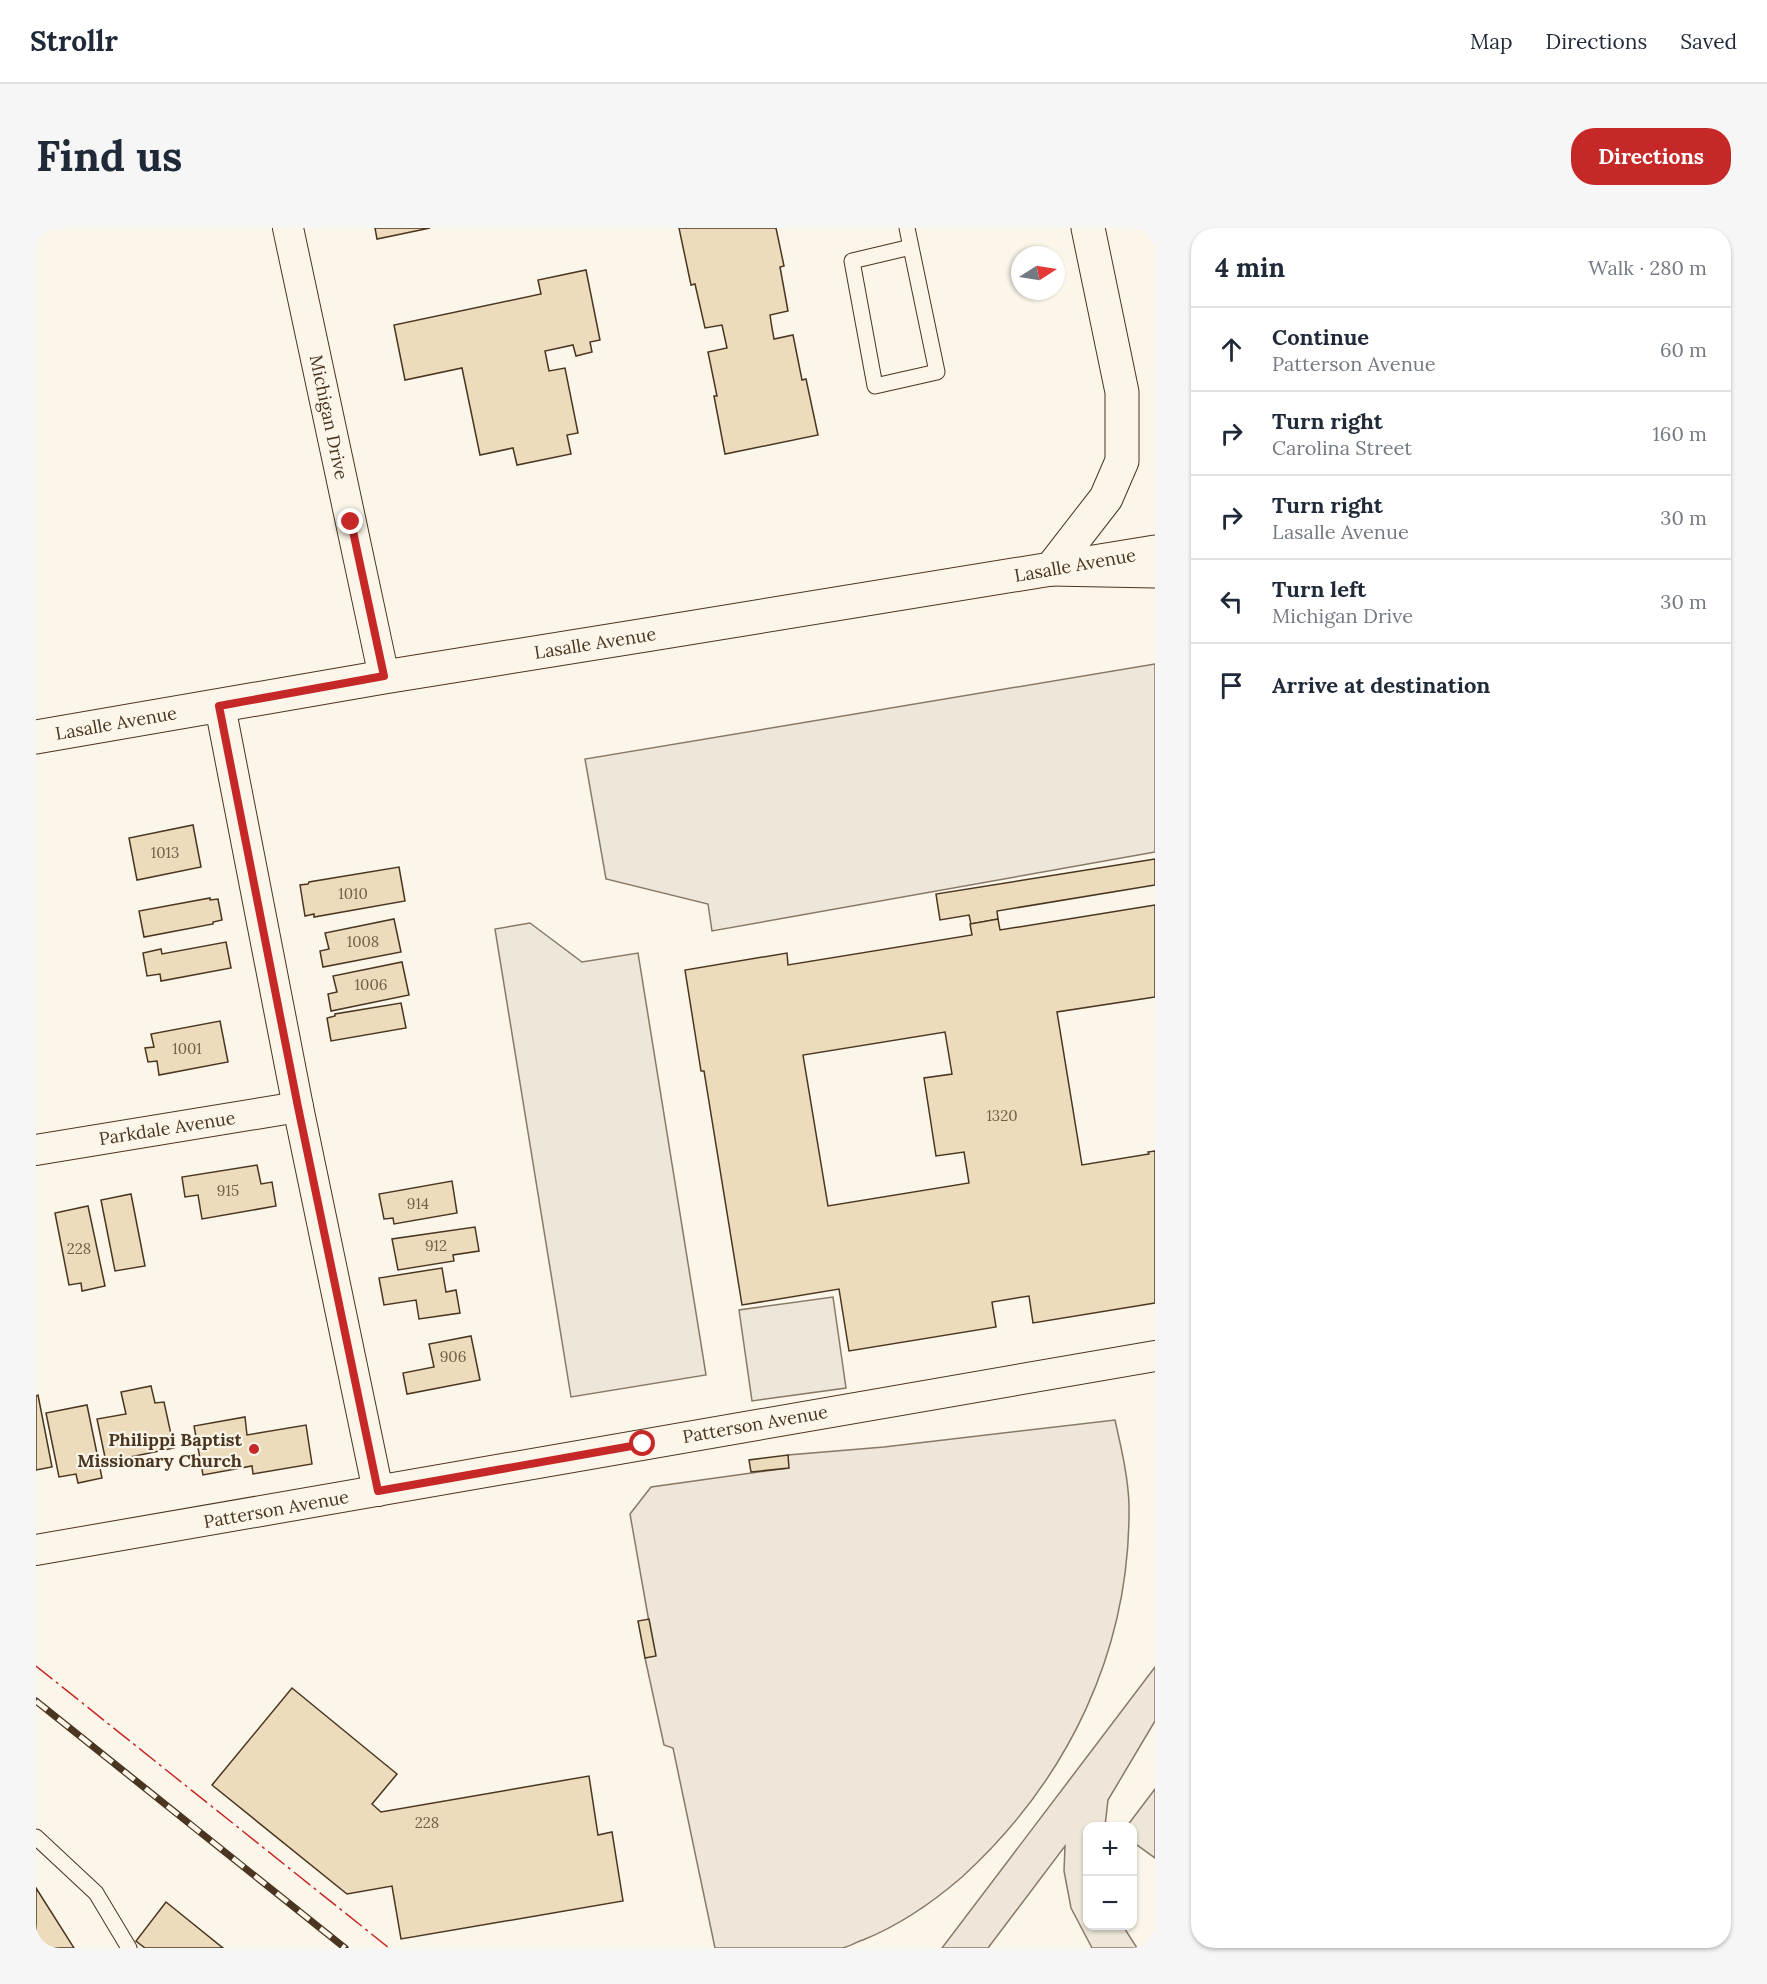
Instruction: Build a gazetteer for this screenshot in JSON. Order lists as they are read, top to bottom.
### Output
{
  "streets": {
    "main road": ["Lasalle Avenue"],
    "street": ["Michigan Drive", "Parkdale Avenue", "Patterson Avenue"]
  },
  "crossings": [
    ["Michigan Drive", "Lasalle Avenue"]
  ],
  "places": ["Philippi Baptist Missionary Church"],
  "house_numbers": [
    "1013",
    "1010",
    "1008",
    "1006",
    "1001",
    "1320",
    "915",
    "914",
    "912",
    "228",
    "906",
    "228"
  ],
  "north": "right",
  "page": {
    "header": "Strollr",
    "nav": ["Map", "Directions", "Saved"],
    "buttons": "Directions",
    "title": "Find us",
    "heading": ["4 min", "Walk · 280 m"],
    "list": [
      ["Continue", "Patterson Avenue", "60 m"],
      ["Turn right", "Carolina Street", "160 m"],
      ["Turn right", "Lasalle Avenue", "30 m"],
      ["Turn left", "Michigan Drive", "30 m"],
      "Arrive at destination"
    ],
    "map_buttons": ["+", "−"]
  }
}
